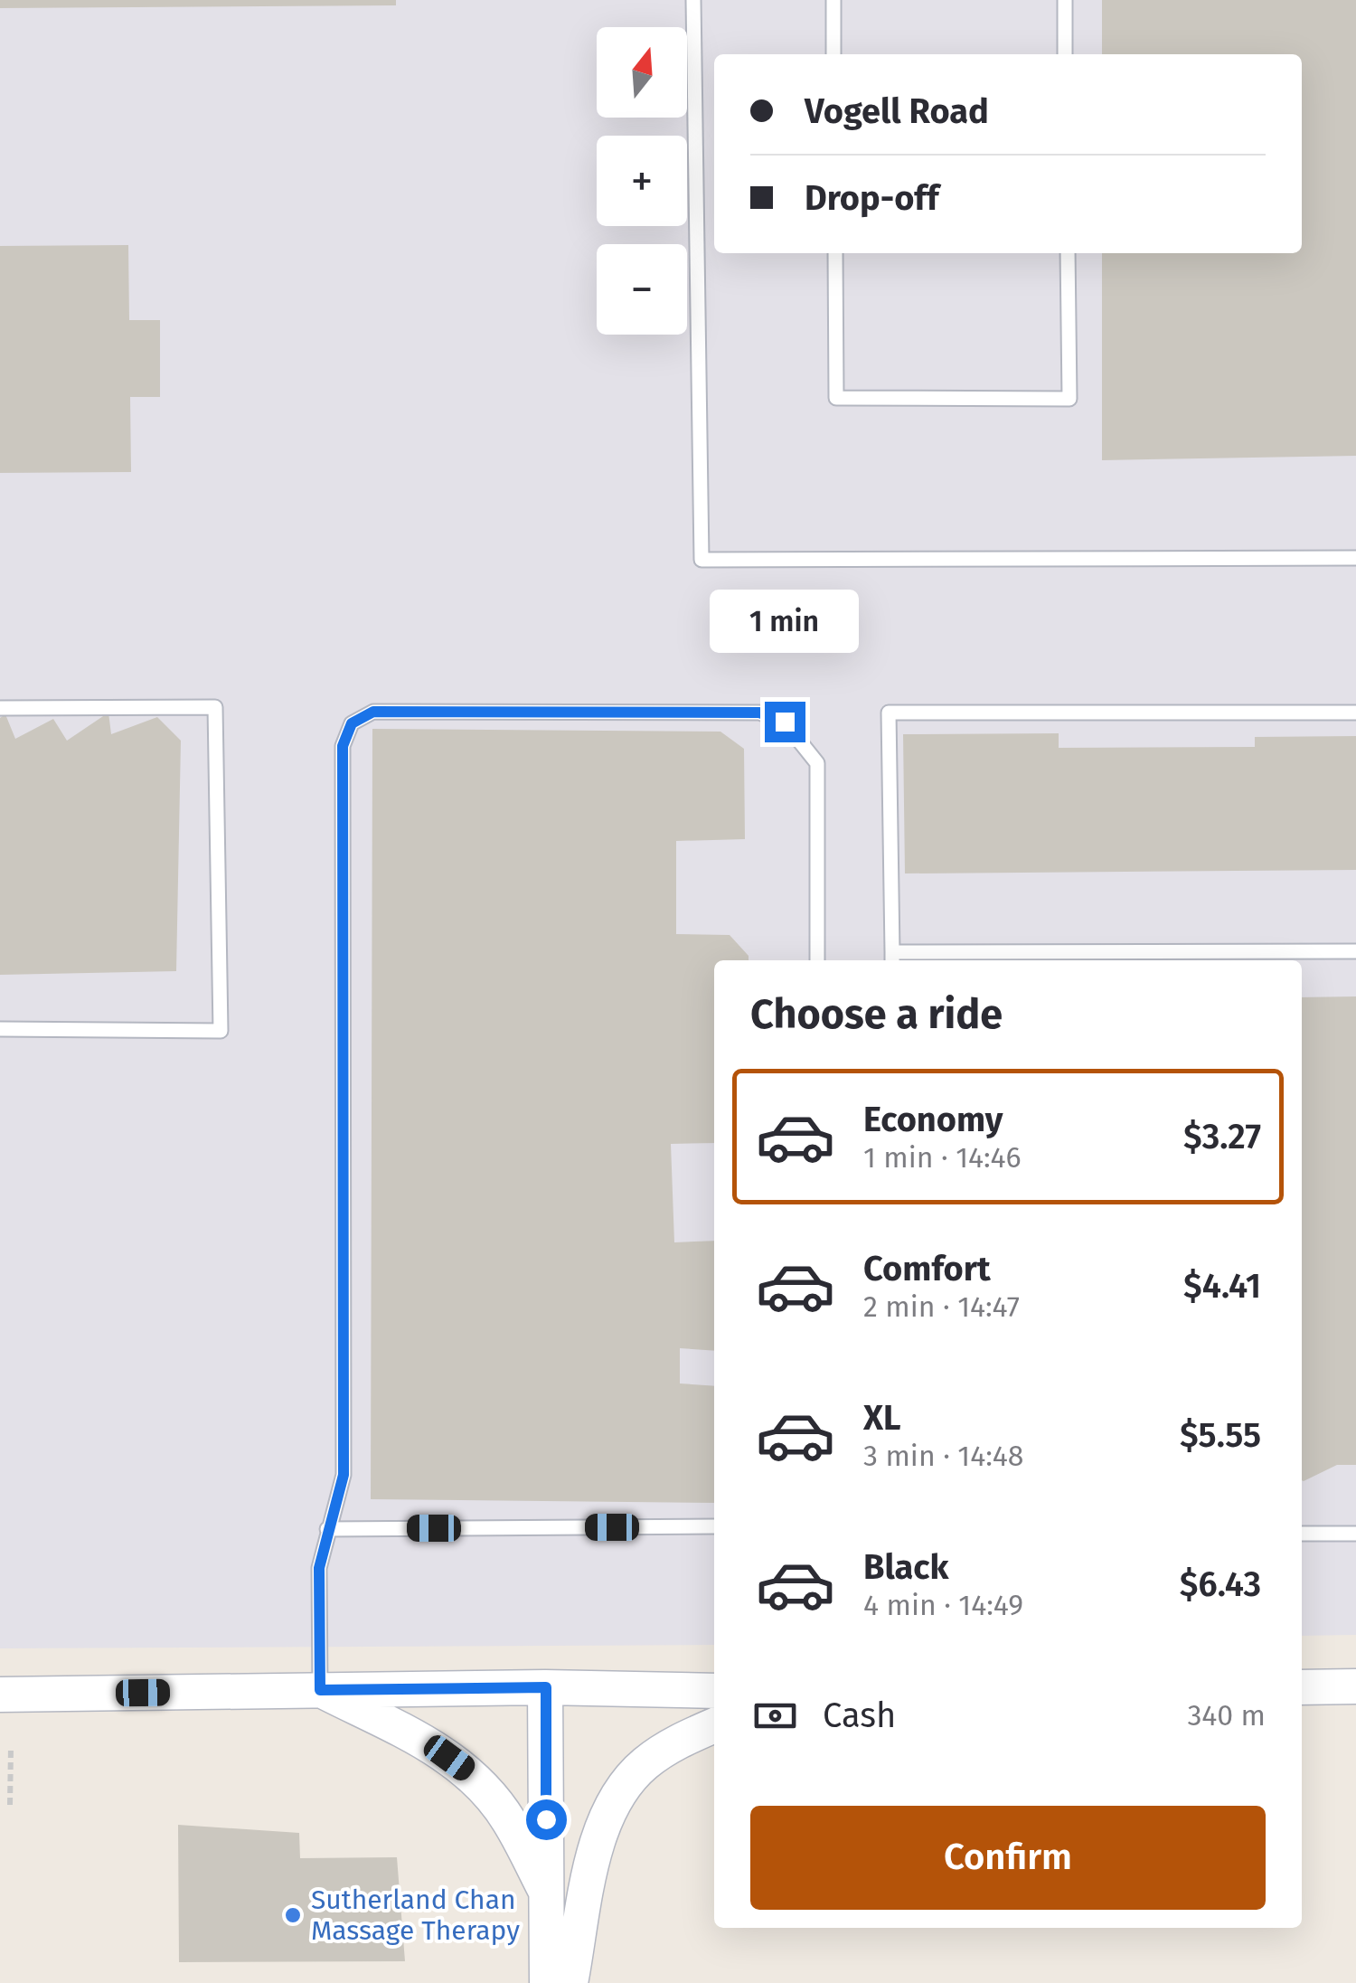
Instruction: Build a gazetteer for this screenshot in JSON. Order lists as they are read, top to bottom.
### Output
{
  "places": ["Sutherland Chan Massage Therapy"],
  "north": "top",
  "page": {
    "map_buttons": ["+", "−"],
    "banner": ["Vogell Road", "Drop-off"],
    "bubble": "1 min",
    "heading": "Choose a ride",
    "list": [
      {
        "name": "Economy",
        "note": "1 min · 14:46",
        "value": "$3.27"
      },
      {
        "name": "Comfort",
        "note": "2 min · 14:47",
        "value": "$4.41"
      },
      {
        "name": "XL",
        "note": "3 min · 14:48",
        "value": "$5.55"
      },
      {
        "name": "Black",
        "note": "4 min · 14:49",
        "value": "$6.43"
      }
    ],
    "pay": ["Cash", "340 m"],
    "buttons": "Confirm"
  }
}
